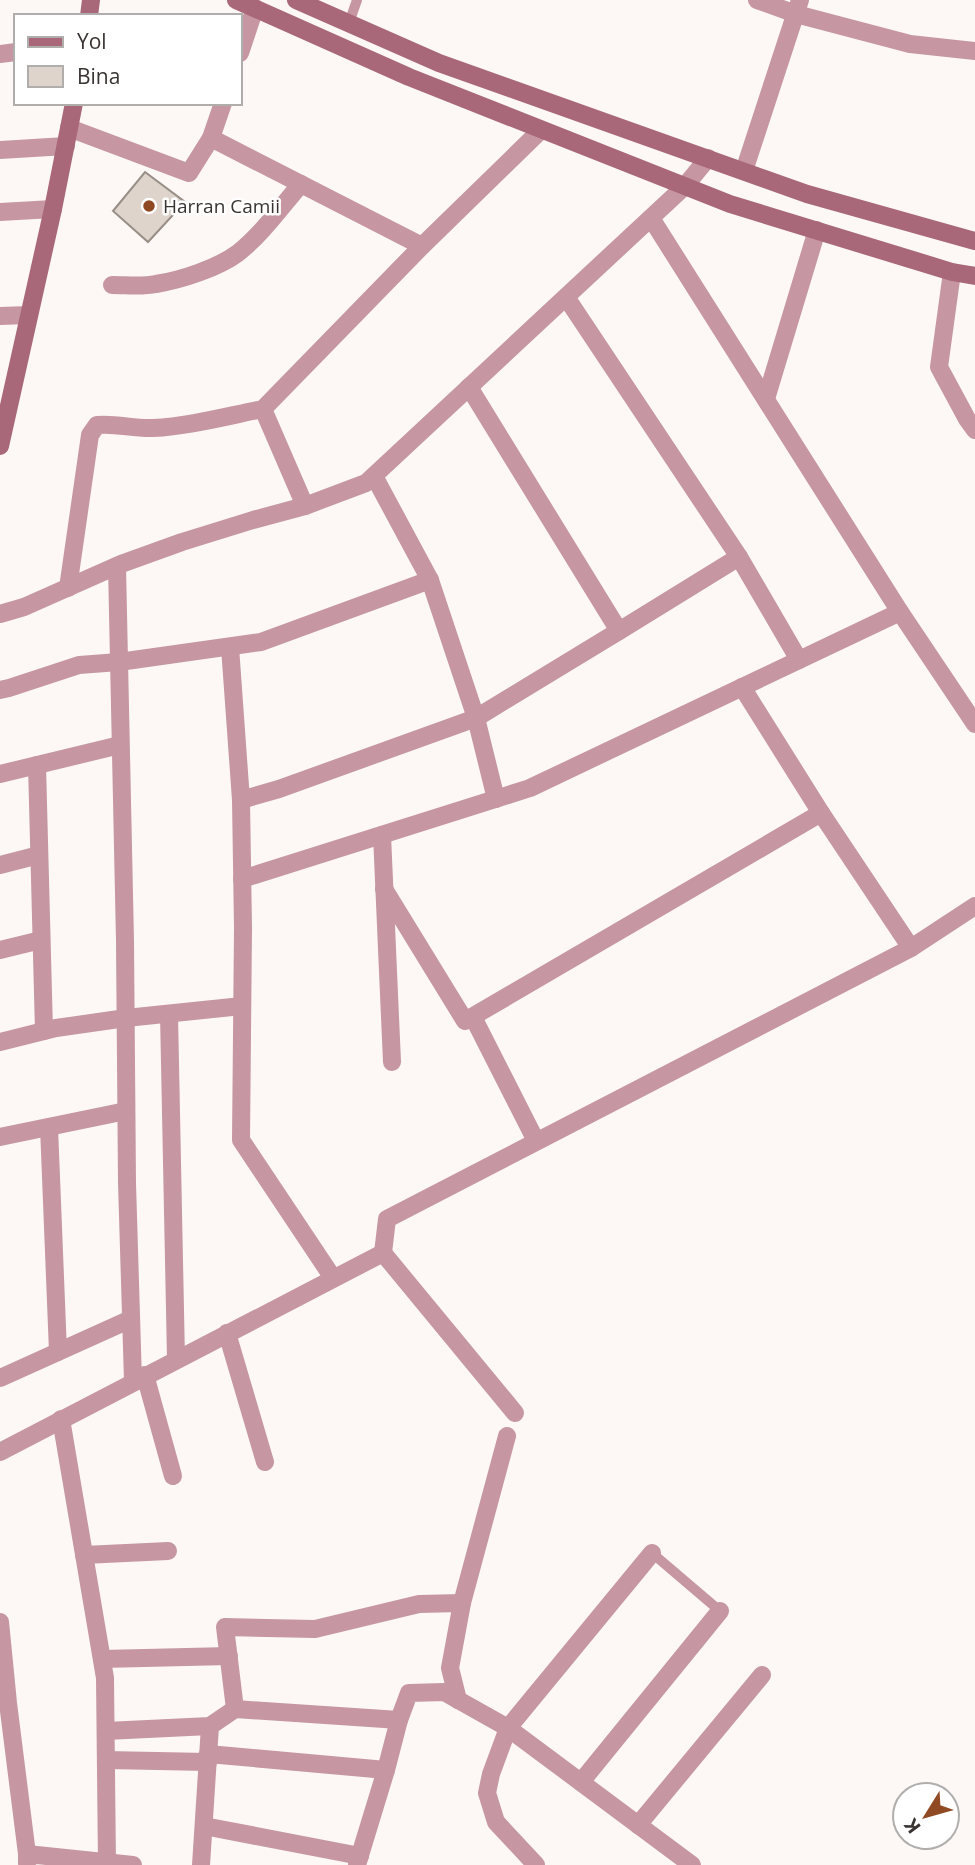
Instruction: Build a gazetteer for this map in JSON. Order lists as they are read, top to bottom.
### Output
{
  "places": ["Harran Camii"],
  "legend": ["Yol", "Bina"],
  "north": "bottom left"
}
